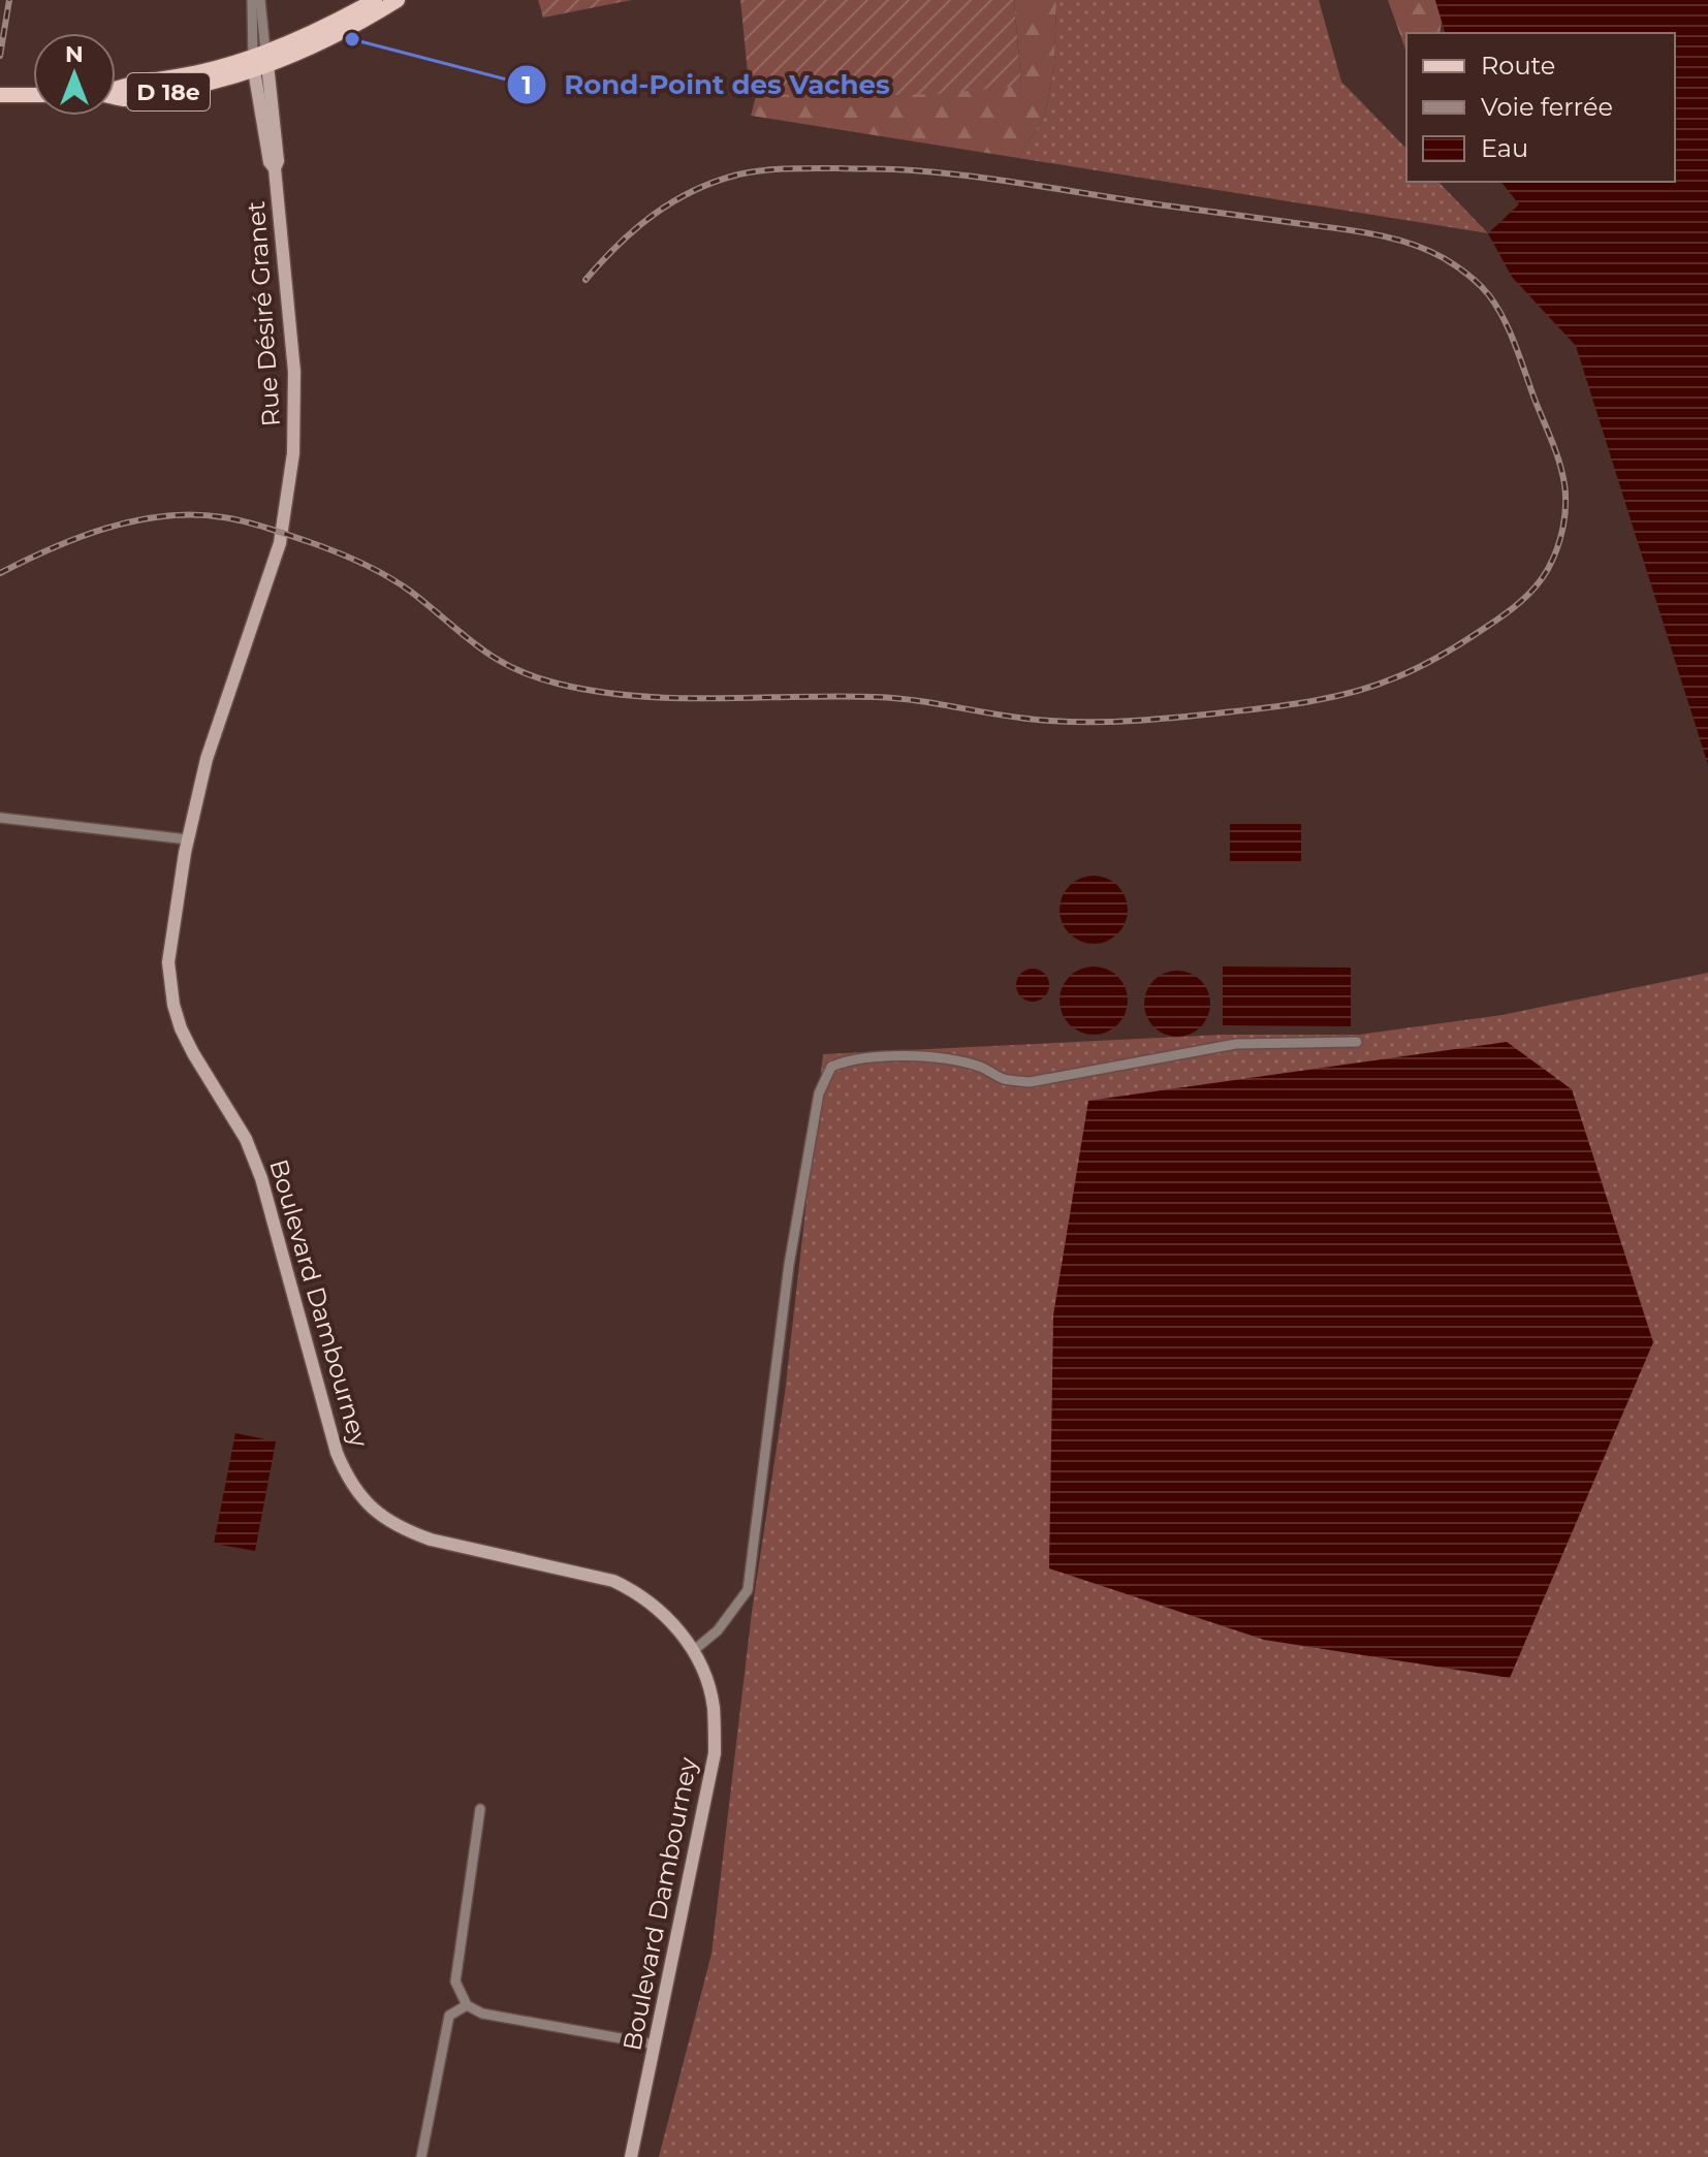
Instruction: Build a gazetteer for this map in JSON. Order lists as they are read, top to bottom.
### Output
{
  "streets": {
    "main road": ["D 18e"],
    "street": ["Rue Désiré Granet", "Boulevard Dambourney"]
  },
  "crossings": [
    ["D 18e", "Rue Désiré Granet"],
    ["Rue Désiré Granet", "Boulevard Dambourney"]
  ],
  "places": ["Rond-Point des Vaches"],
  "legend": ["Route", "Voie ferrée", "Eau"],
  "north": "top"
}
